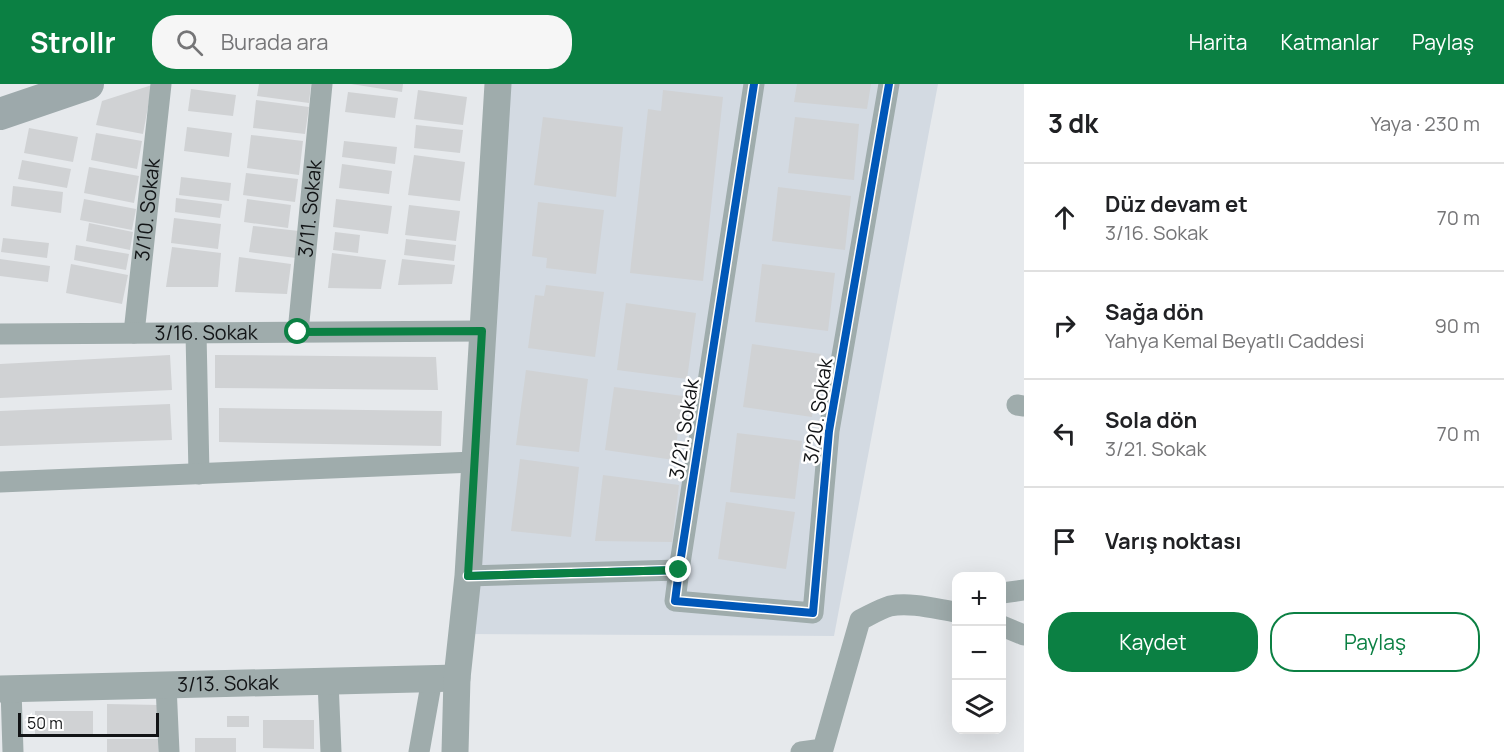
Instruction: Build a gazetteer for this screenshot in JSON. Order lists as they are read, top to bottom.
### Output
{
  "streets": {
    "street": [
      "3/11. Sokak",
      "3/10. Sokak",
      "3/16. Sokak",
      "3/20. Sokak",
      "3/21. Sokak",
      "3/13. Sokak"
    ]
  },
  "crossings": [
    ["3/11. Sokak", "3/16. Sokak"],
    ["3/10. Sokak", "3/16. Sokak"],
    ["3/20. Sokak", "3/21. Sokak"]
  ],
  "scale_bar": "50 m",
  "page": {
    "header": "Strollr",
    "search": "Burada ara",
    "nav": ["Harita", "Katmanlar", "Paylaş"],
    "heading": ["3 dk", "Yaya · 230 m"],
    "list": [
      ["Düz devam et", "3/16. Sokak", "70 m"],
      ["Sağa dön", "Yahya Kemal Beyatlı Caddesi", "90 m"],
      ["Sola dön", "3/21. Sokak", "70 m"],
      "Varış noktası"
    ],
    "map_buttons": ["+", "−"],
    "buttons": ["Kaydet", "Paylaş"],
    "scale": "50 m"
  }
}
